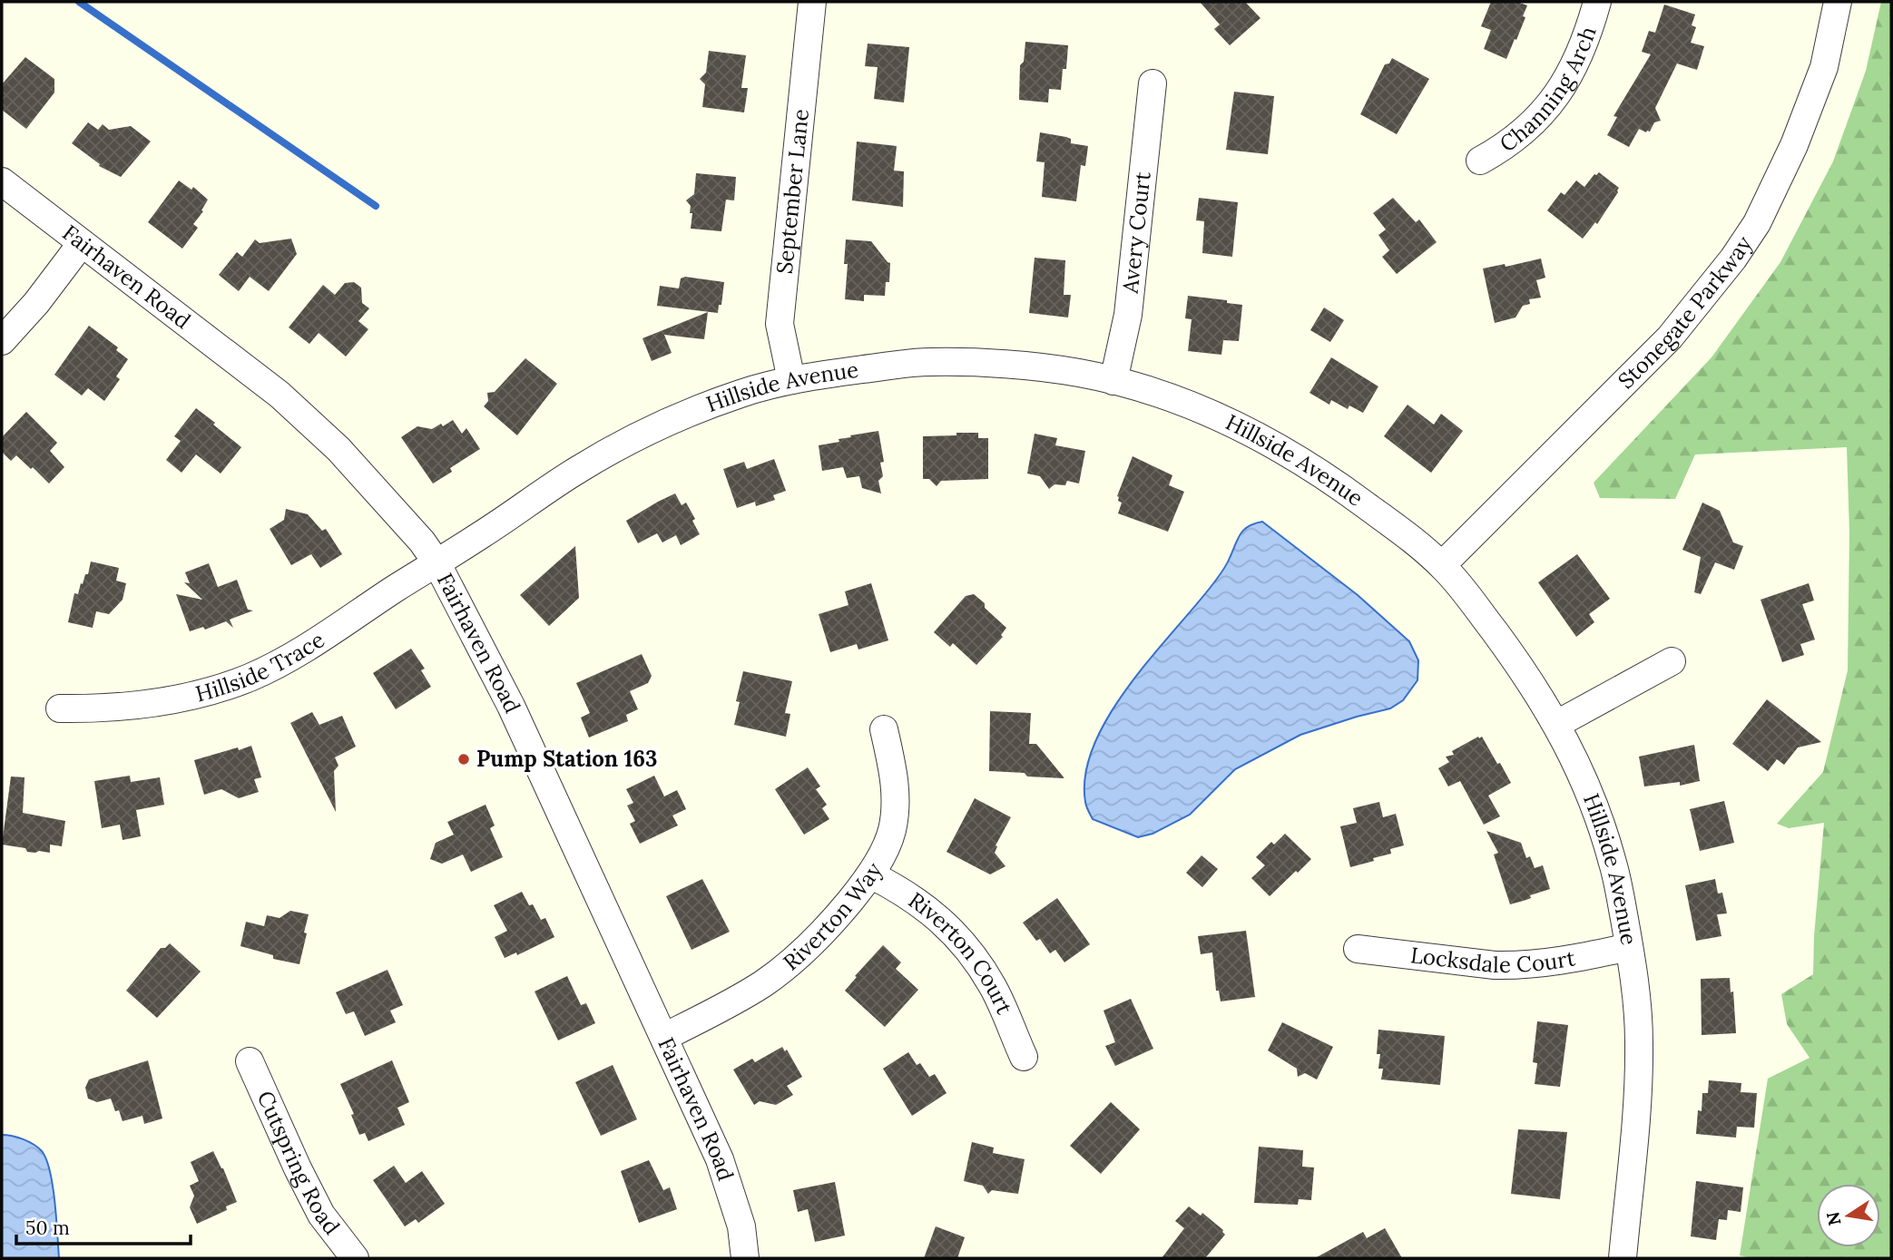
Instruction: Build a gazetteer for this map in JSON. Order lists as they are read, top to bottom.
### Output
{
  "streets": {
    "street": [
      "Channing Arch",
      "September Lane",
      "Avery Court",
      "Fairhaven Road",
      "Stonegate Parkway",
      "Hillside Avenue",
      "Hillside Trace",
      "Riverton Way",
      "Locksdale Court",
      "Riverton Court",
      "Cutspring Road"
    ]
  },
  "crossings": [
    ["September Lane", "Hillside Avenue"],
    ["Avery Court", "Hillside Avenue"],
    ["Fairhaven Road", "Hillside Avenue"],
    ["Fairhaven Road", "Hillside Trace"],
    ["Fairhaven Road", "Riverton Way"],
    ["Stonegate Parkway", "Hillside Avenue"],
    ["Hillside Avenue", "Hillside Trace"],
    ["Hillside Avenue", "Locksdale Court"],
    ["Riverton Way", "Riverton Court"]
  ],
  "places": ["Pump Station 163"],
  "scale_bar": "50 m",
  "north": "left"
}
